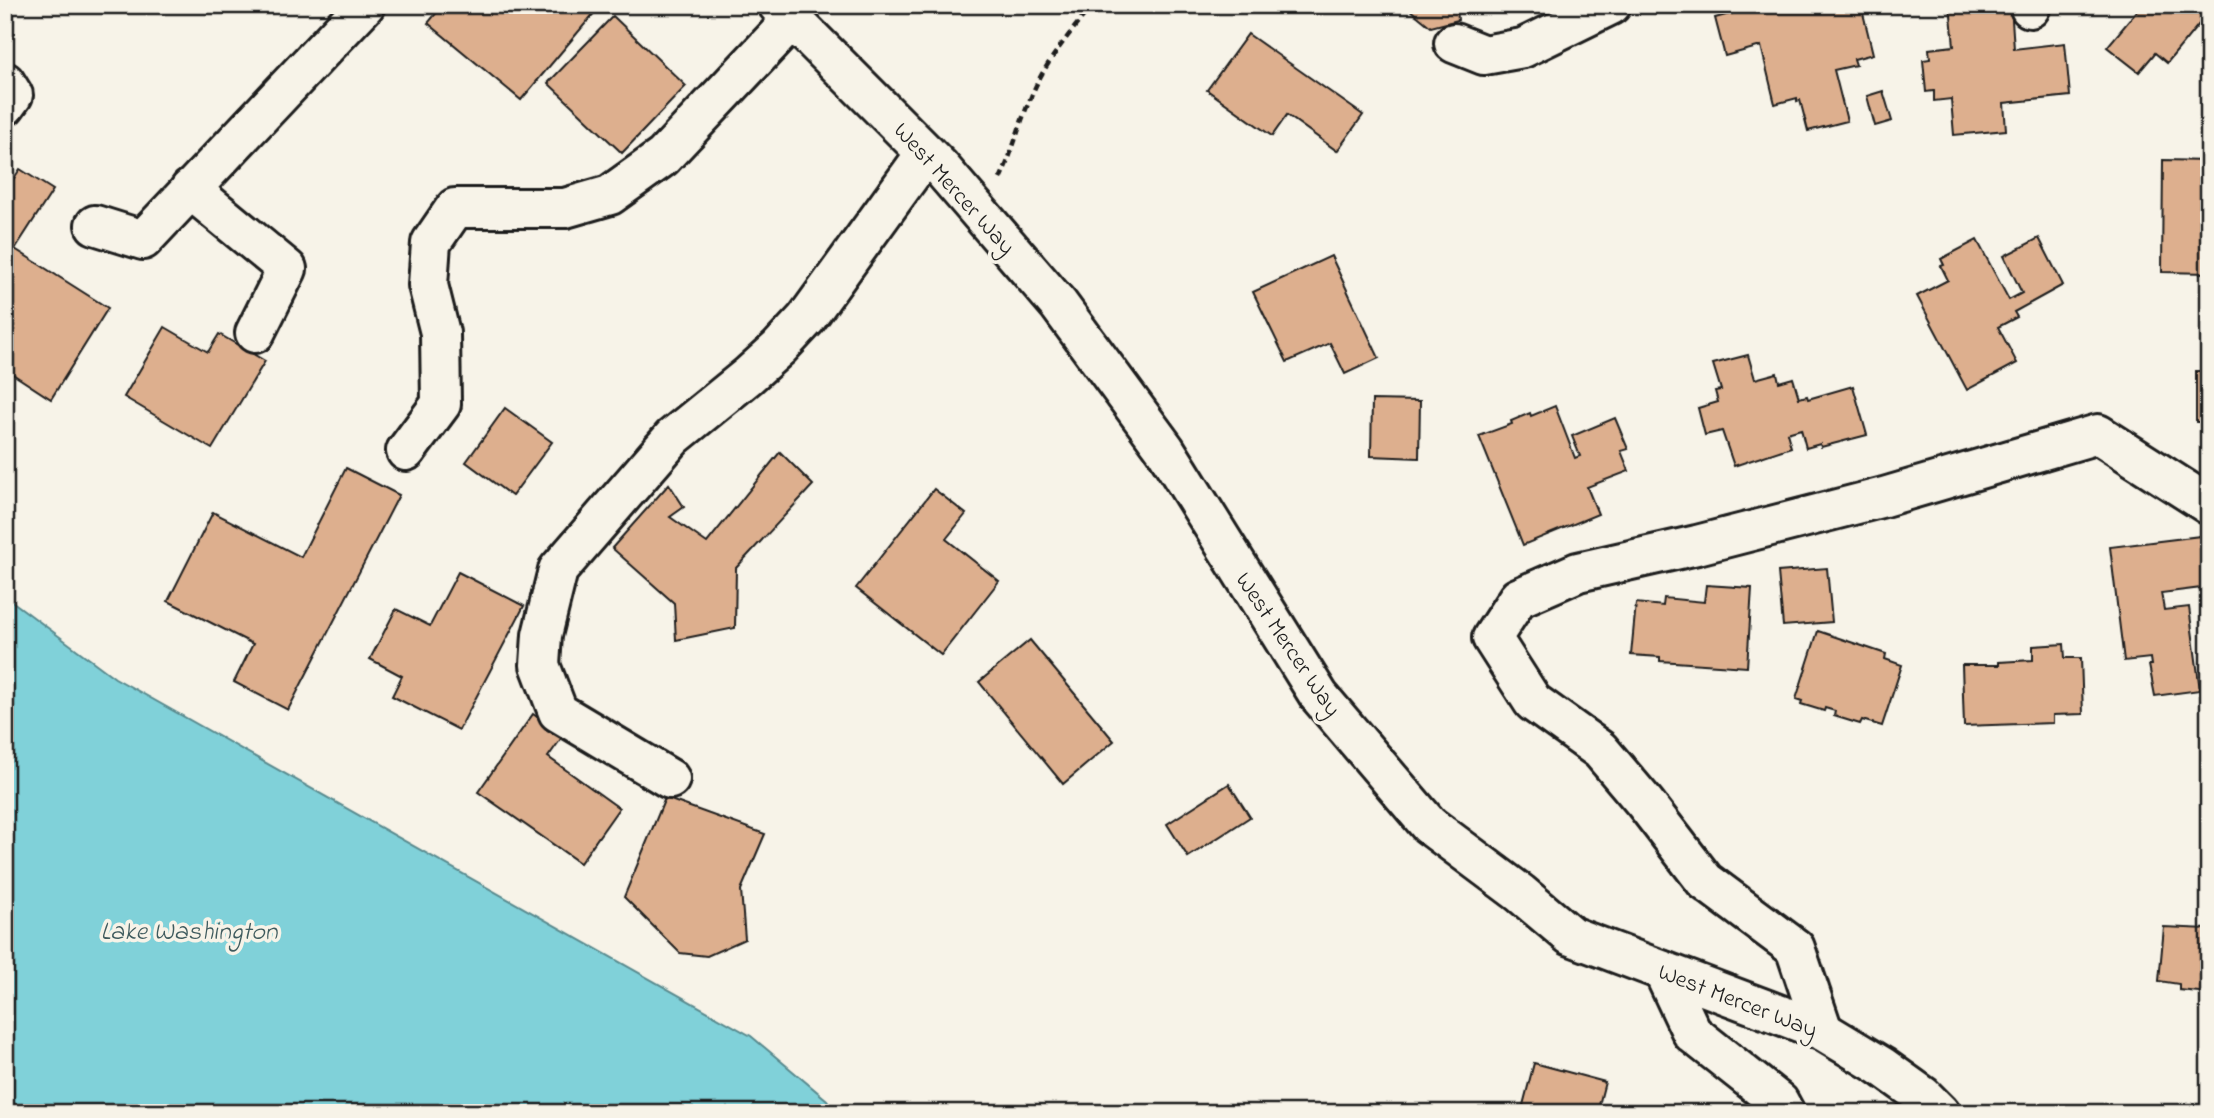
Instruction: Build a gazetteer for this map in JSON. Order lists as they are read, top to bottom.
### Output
{
  "streets": {
    "street": ["West Mercer Way"]
  },
  "water": ["Lake Washington"]
}
